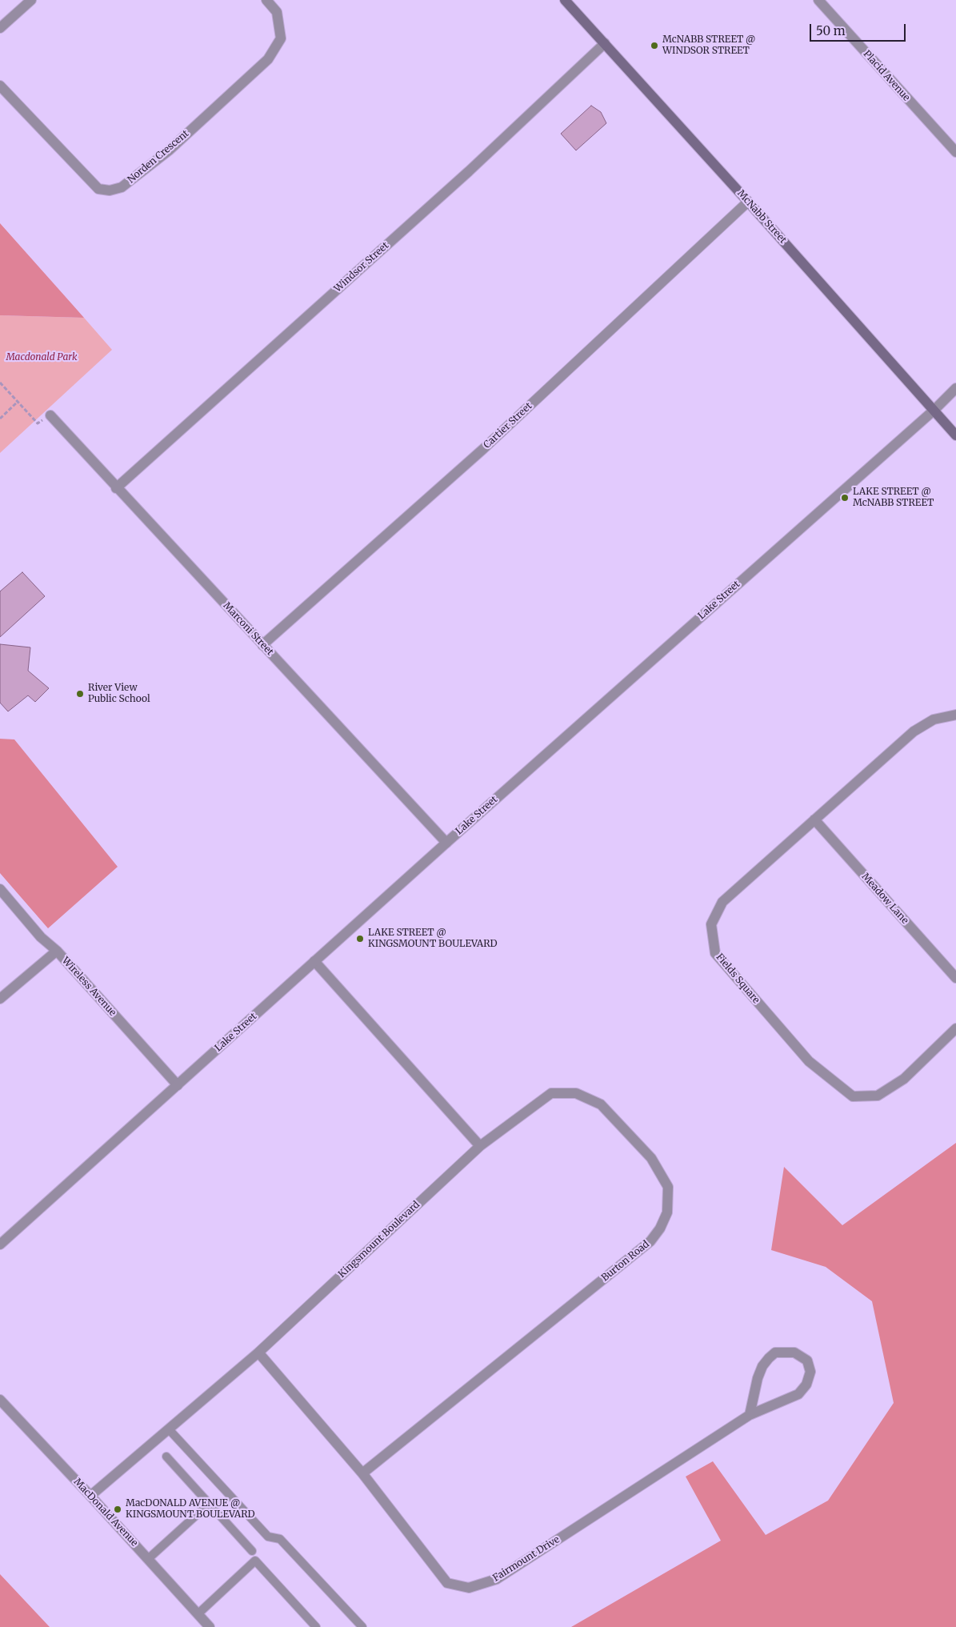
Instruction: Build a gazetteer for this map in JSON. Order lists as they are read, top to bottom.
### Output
{
  "streets": {
    "main road": ["McNabb Street"],
    "street": [
      "Placid Avenue",
      "Norden Crescent",
      "Windsor Street",
      "Cartier Street",
      "Lake Street",
      "Marconi Street",
      "Meadow Lane",
      "Fields Square",
      "Wireless Avenue",
      "Kingsmount Boulevard",
      "Burton Road",
      "MacDonald Avenue",
      "Fairmount Drive"
    ]
  },
  "crossings": [
    ["McNabb Street", "Windsor Street"],
    ["McNabb Street", "Cartier Street"],
    ["McNabb Street", "Lake Street"],
    ["Windsor Street", "Marconi Street"],
    ["Cartier Street", "Marconi Street"],
    ["Lake Street", "Marconi Street"],
    ["Lake Street", "Wireless Avenue"],
    ["Meadow Lane", "Fields Square"],
    ["Kingsmount Boulevard", "Burton Road"],
    ["Kingsmount Boulevard", "MacDonald Avenue"],
    ["Kingsmount Boulevard", "Fairmount Drive"],
    ["Burton Road", "Fairmount Drive"]
  ],
  "parks": ["Macdonald Park"],
  "places": [
    "McNABB STREET @ WINDSOR STREET",
    "LAKE STREET @ McNABB STREET",
    "River View Public School",
    "LAKE STREET @ KINGSMOUNT BOULEVARD",
    "MacDONALD AVENUE @ KINGSMOUNT BOULEVARD"
  ],
  "scale_bar": "50 m"
}
